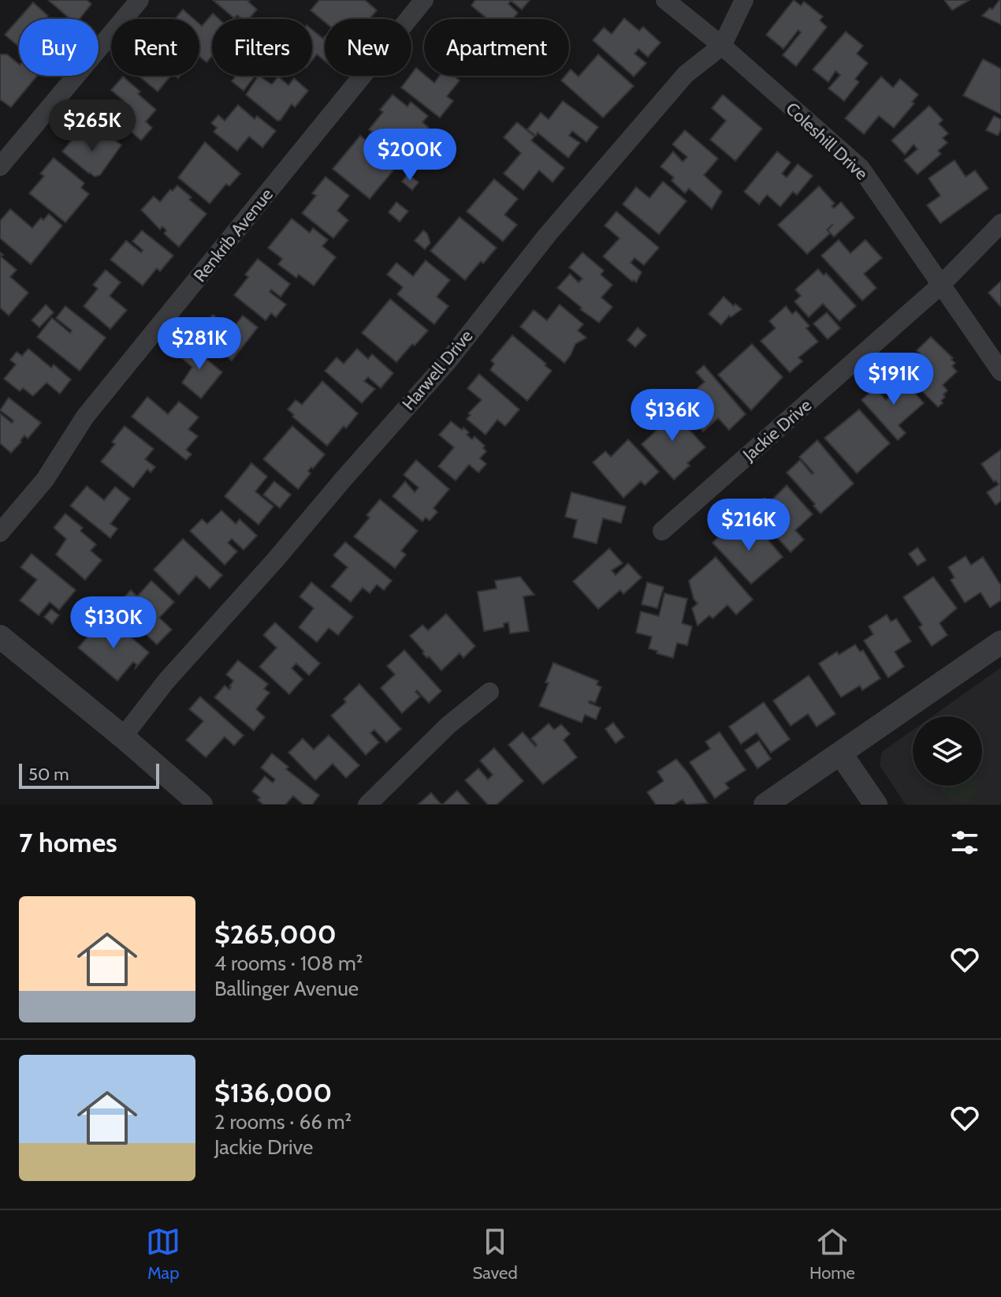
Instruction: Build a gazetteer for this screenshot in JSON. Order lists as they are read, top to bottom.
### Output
{
  "streets": {
    "street": [
      "Coleshill Drive",
      "Renkrib Avenue",
      "Harwell Drive",
      "Jackie Drive"
    ]
  },
  "crossings": [
    ["Coleshill Drive", "Harwell Drive"],
    ["Coleshill Drive", "Jackie Drive"]
  ],
  "scale_bar": "50 m",
  "page": {
    "chip": [
      "Buy",
      "Rent",
      "Filters",
      "New",
      "Apartment"
    ],
    "price": [
      "$265K",
      "$200K",
      "$281K",
      "$191K",
      "$136K",
      "$216K",
      "$130K"
    ],
    "scale": "50 m",
    "heading": "7 homes",
    "list": [
      {
        "name": "$265,000",
        "note": "4 rooms · 108 m² · Ballinger Avenue"
      },
      {
        "name": "$136,000",
        "note": "2 rooms · 66 m² · Jackie Drive"
      }
    ],
    "tabs": ["Map", "Saved", "Home"]
  }
}
